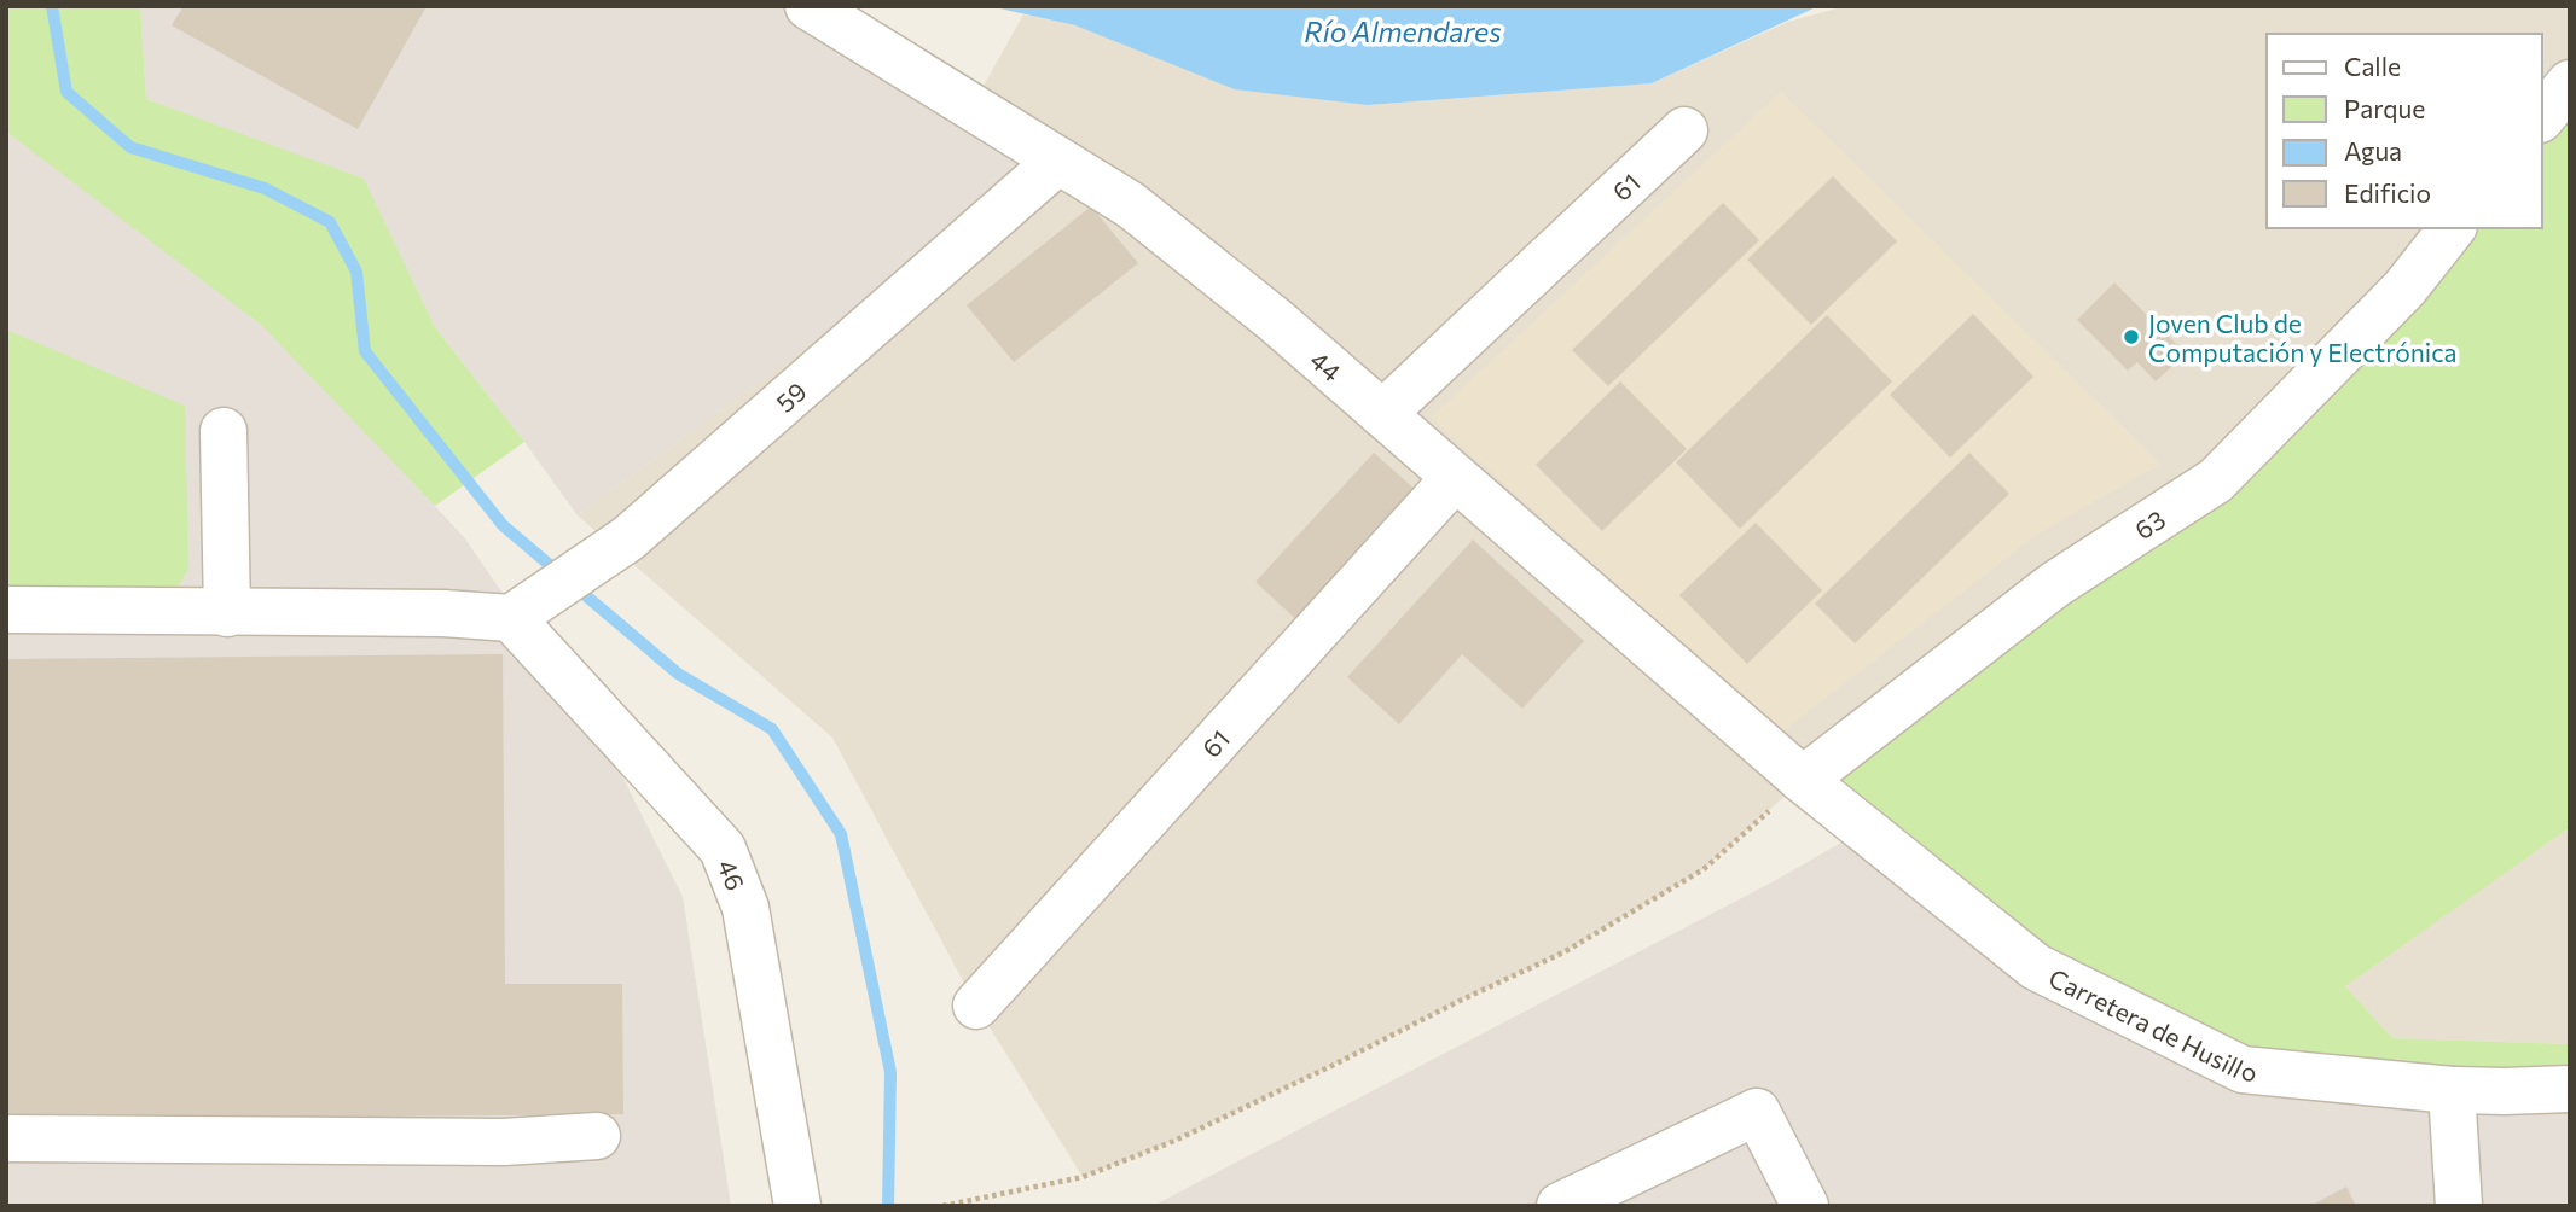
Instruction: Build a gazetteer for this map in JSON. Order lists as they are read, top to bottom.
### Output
{
  "streets": {
    "street": [
      "61",
      "44",
      "59",
      "63",
      "46",
      "Carretera de Husillo"
    ]
  },
  "crossings": [
    ["61", "44"],
    ["44", "59"],
    ["44", "63"],
    ["44", "Carretera de Husillo"],
    ["59", "46"],
    ["63", "Carretera de Husillo"]
  ],
  "water": ["Río Almendares"],
  "places": ["Joven Club de Computación y Electrónica"],
  "legend": [
    "Calle",
    "Parque",
    "Agua",
    "Edificio"
  ]
}
